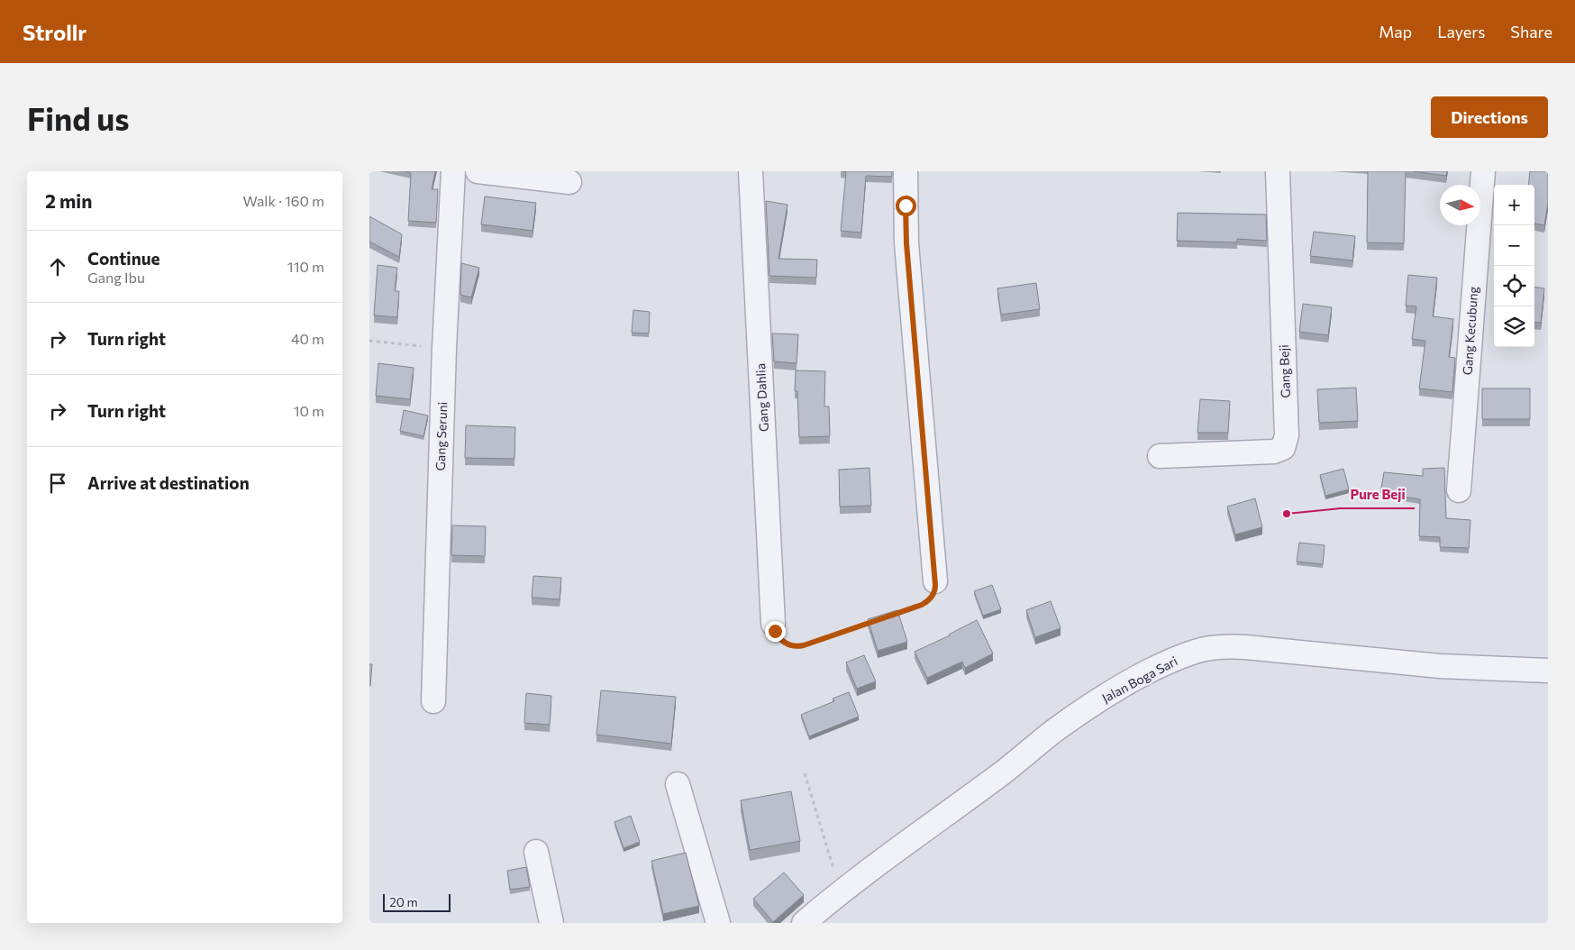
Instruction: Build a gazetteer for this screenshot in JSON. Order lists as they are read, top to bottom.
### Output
{
  "streets": {
    "street": [
      "Gang Kecubung",
      "Gang Beji",
      "Gang Dahlia",
      "Gang Seruni",
      "Jalan Boga Sari"
    ]
  },
  "places": ["Pure Beji"],
  "scale_bar": "20 m",
  "north": "right",
  "page": {
    "header": "Strollr",
    "nav": ["Map", "Layers", "Share"],
    "buttons": "Directions",
    "title": "Find us",
    "heading": ["2 min", "Walk · 160 m"],
    "map_buttons": ["+", "−"],
    "list": [
      ["Continue", "Gang Ibu", "110 m"],
      ["Turn right", "40 m"],
      ["Turn right", "10 m"],
      "Arrive at destination"
    ],
    "scale": "20 m"
  }
}
